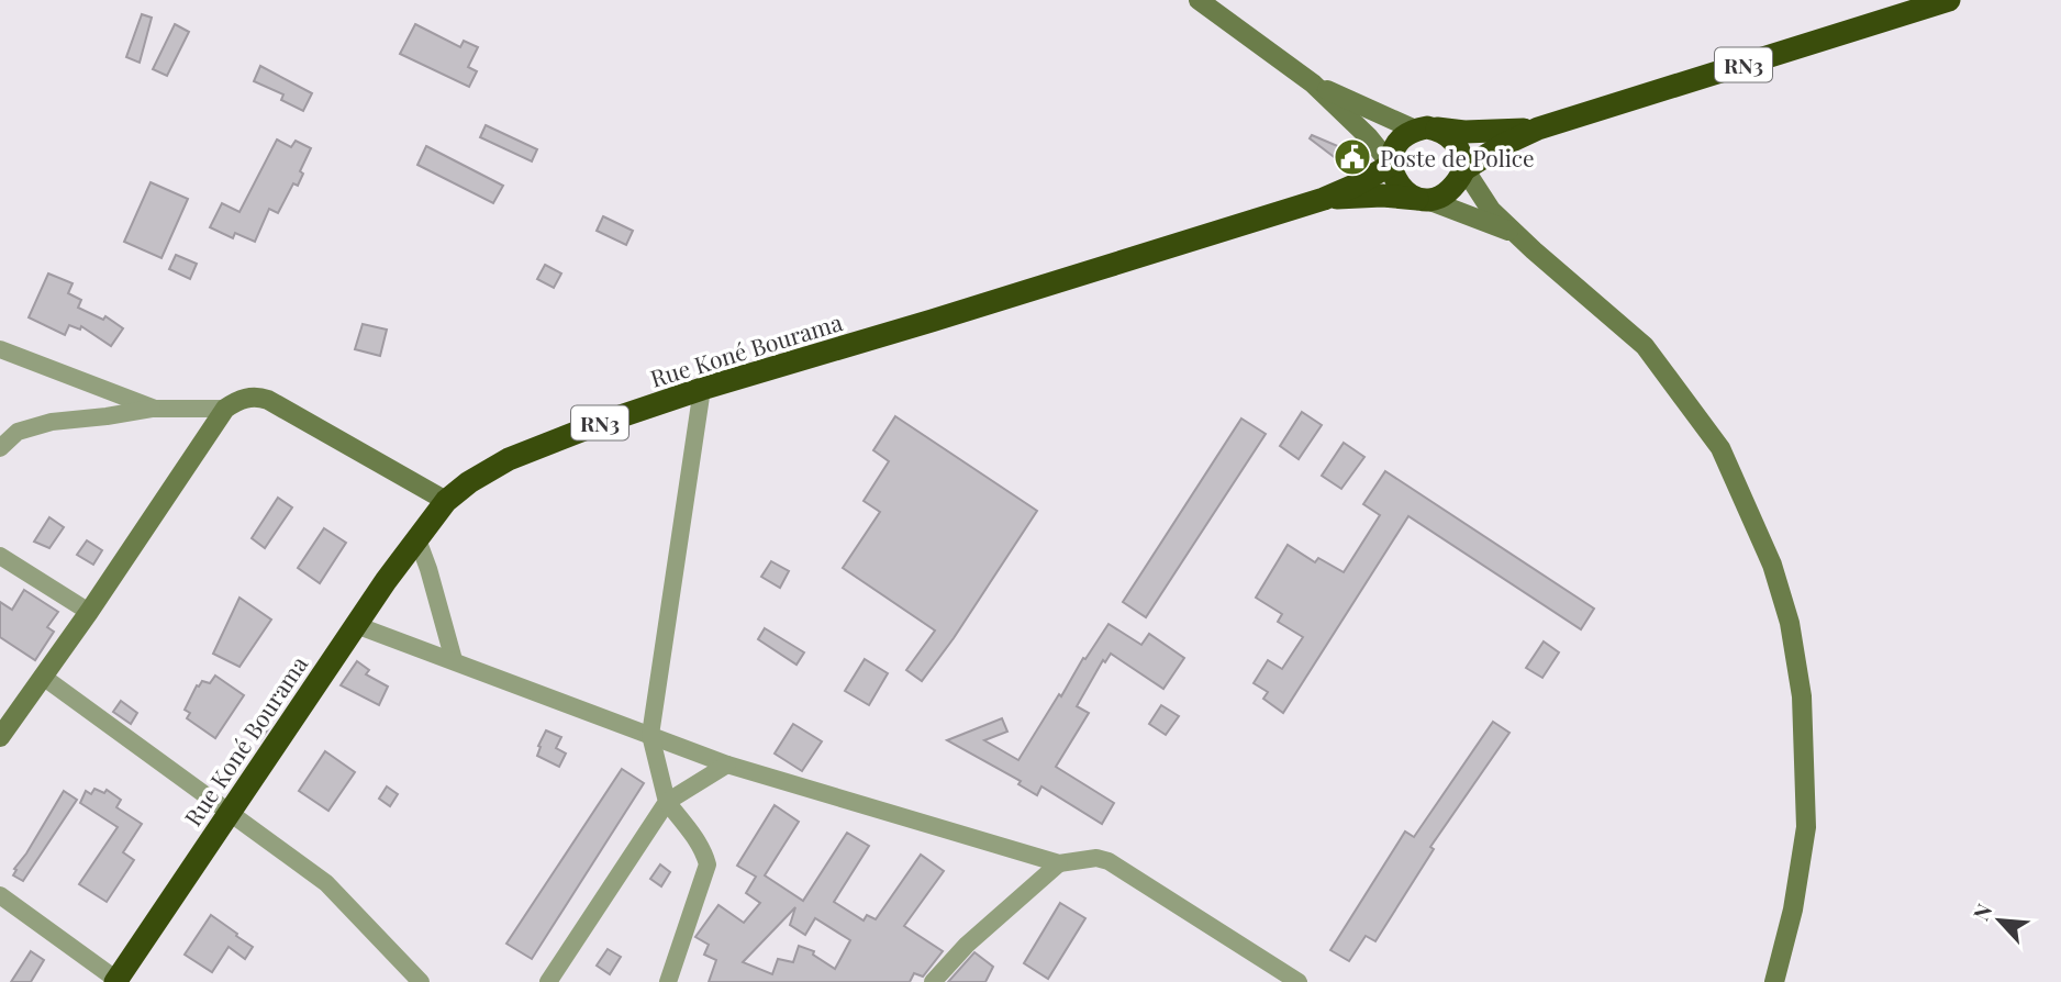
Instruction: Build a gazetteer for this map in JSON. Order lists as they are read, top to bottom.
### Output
{
  "streets": {
    "highway": ["RN3", "Rue Koné Bourama"]
  },
  "crossings": [
    ["RN3", "Rue Koné Bourama"]
  ],
  "places": {
    "public building": ["Poste de Police"]
  },
  "north": "top left"
}
